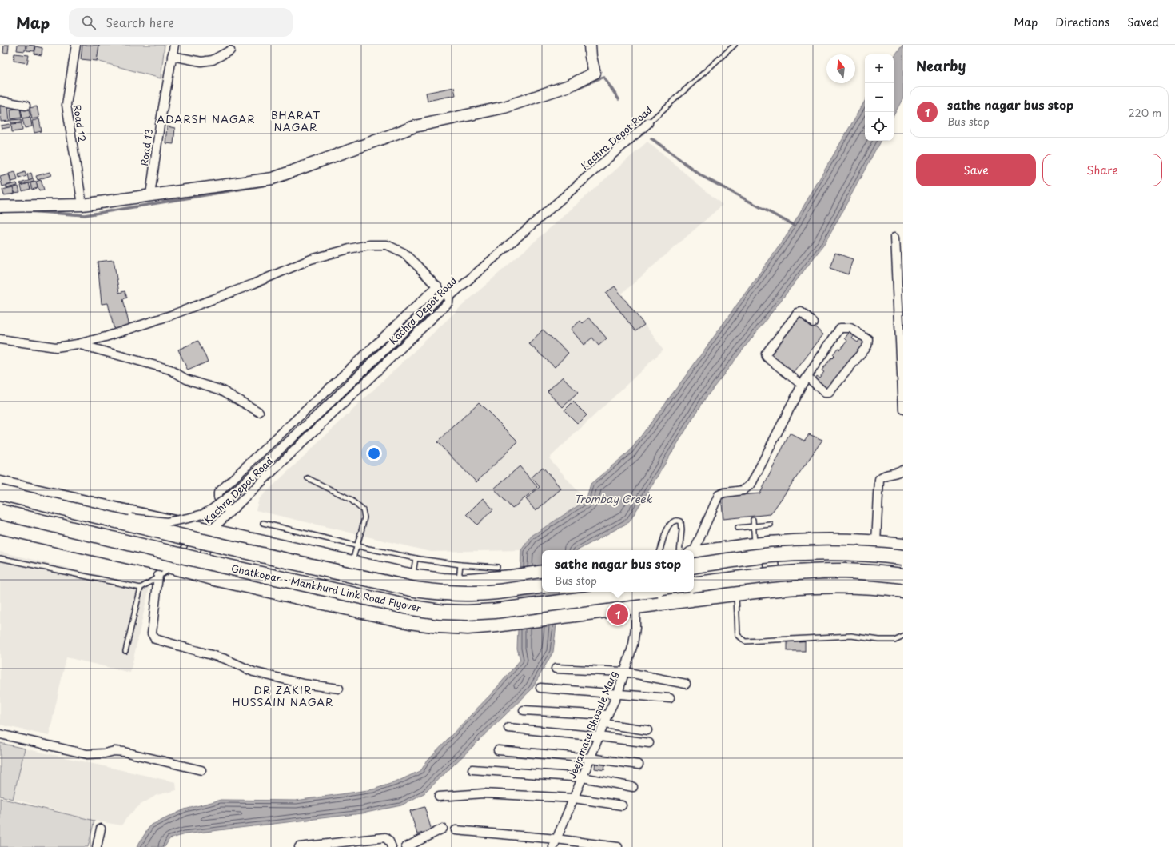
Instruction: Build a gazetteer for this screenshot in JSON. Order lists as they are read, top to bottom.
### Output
{
  "streets": {
    "highway": ["Ghatkopar - Mankhurd Link Road Flyover"],
    "street": [
      "Road 12",
      "Kachra Depot Road",
      "Road 13",
      "Jeejamata Bhosale Marg"
    ]
  },
  "crossings": [
    ["Kachra Depot Road", "Ghatkopar - Mankhurd Link Road Flyover"]
  ],
  "districts": ["BHARAT NAGAR", "ADARSH NAGAR", "DR ZAKIR HUSSAIN NAGAR"],
  "water": ["Trombay Creek"],
  "north": "top",
  "page": {
    "header": "Map",
    "search": "Search here",
    "nav": ["Map", "Directions", "Saved"],
    "heading": "Nearby",
    "map_buttons": ["+", "−"],
    "list": [
      {
        "mark": "1",
        "name": "sathe nagar bus stop",
        "note": "Bus stop",
        "value": "220 m"
      }
    ],
    "buttons": ["Save", "Share"],
    "popup": ["sathe nagar bus stop", "Bus stop"],
    "pins": "1"
  }
}
